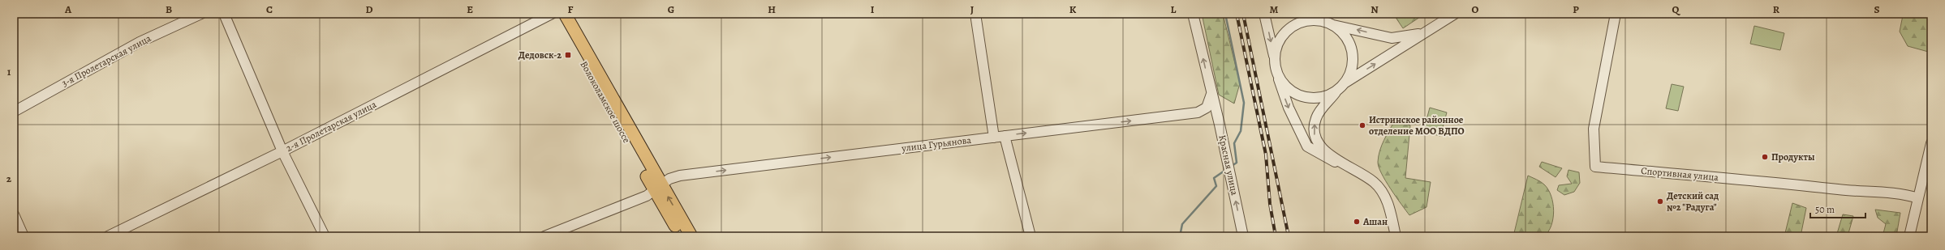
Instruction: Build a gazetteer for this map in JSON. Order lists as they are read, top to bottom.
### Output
{
  "streets": {
    "main road": ["Волоколамское шоссе"],
    "street": [
      "3-я Пролетарская улица",
      "2-я Пролетарская улица",
      "улица Гурьянова",
      "Красная улица",
      "Спортивная улица"
    ]
  },
  "crossings": [
    ["Волоколамское шоссе", "улица Гурьянова"],
    ["улица Гурьянова", "Красная улица"]
  ],
  "one_way": ["улица Гурьянова", "Красная улица"],
  "places": {
    "transit": ["Дедовск-2"],
    "other": [
      "Истринское районное отделение МОО ВДПО",
      "Продукты",
      "Детский сад №2 \"Радуга\"",
      "Ашан"
    ]
  },
  "scale_bar": "50 m",
  "grid": {
    "columns": [
      "A",
      "B",
      "C",
      "D",
      "E",
      "F",
      "G",
      "H",
      "I",
      "J",
      "K",
      "L",
      "M",
      "N",
      "O",
      "P",
      "Q",
      "R",
      "S"
    ],
    "rows": ["1", "2"]
  }
}
